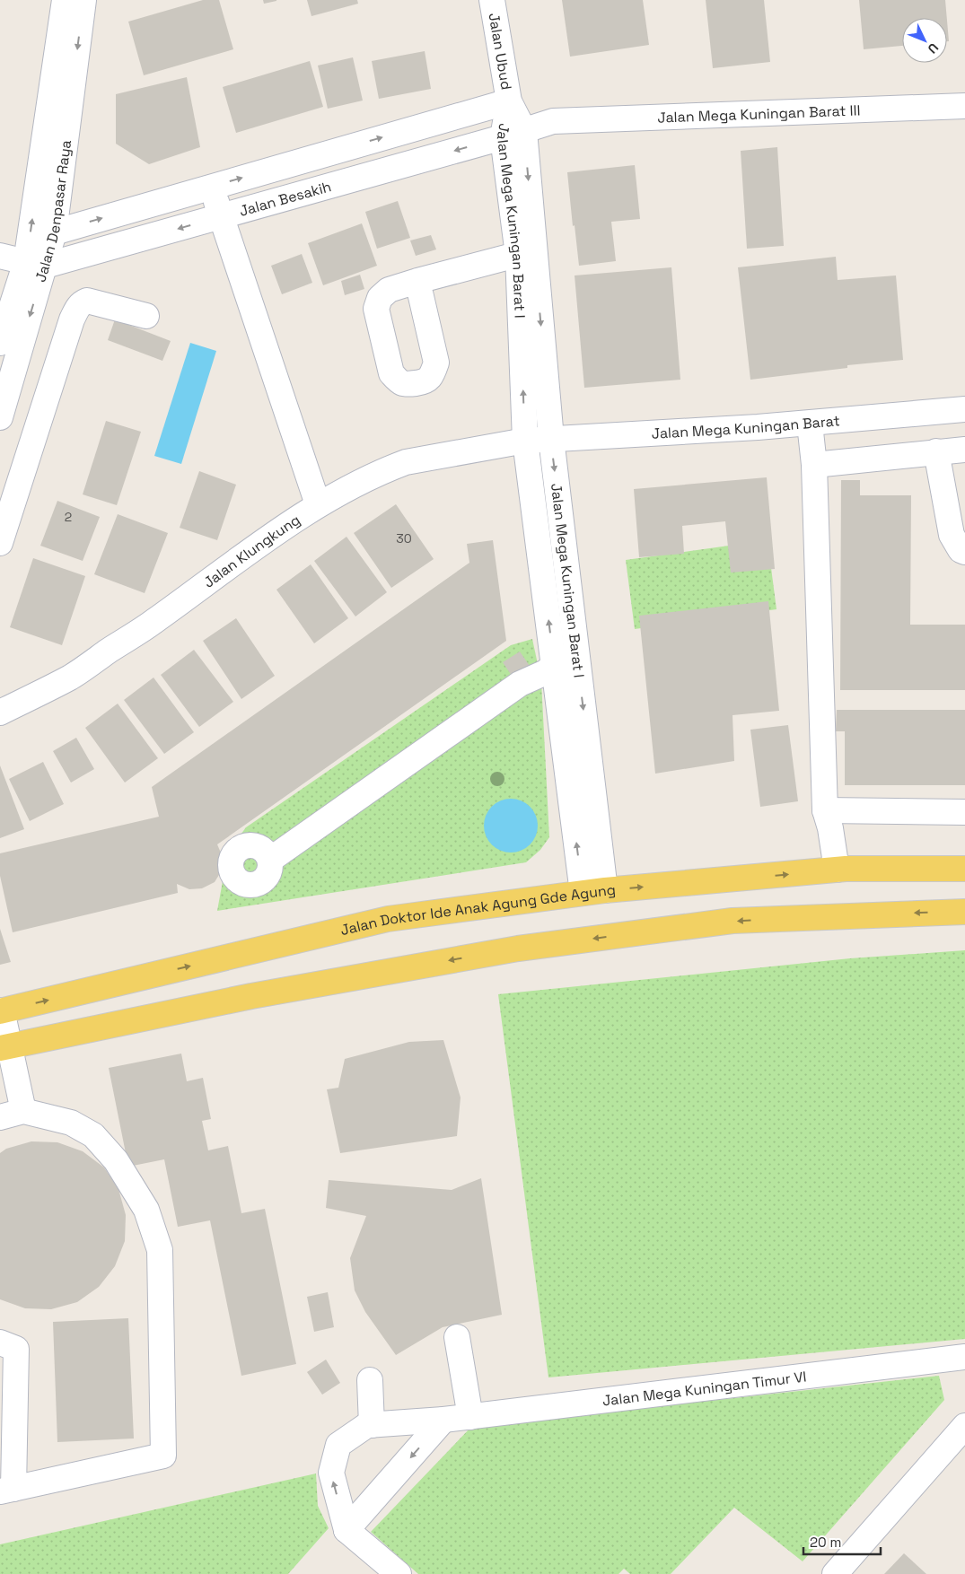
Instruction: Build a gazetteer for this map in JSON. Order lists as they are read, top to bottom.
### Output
{
  "streets": {
    "main road": ["Jalan Doktor Ide Anak Agung Gde Agung"],
    "street": [
      "Jalan Ubud",
      "Jalan Mega Kuningan Barat III",
      "Jalan Besakih",
      "Jalan Denpasar Raya",
      "Jalan Mega Kuningan Barat I",
      "Jalan Mega Kuningan Barat",
      "Jalan Klungkung",
      "Jalan Mega Kuningan Timur VI"
    ]
  },
  "crossings": [
    ["Jalan Ubud", "Jalan Mega Kuningan Barat III"],
    ["Jalan Ubud", "Jalan Mega Kuningan Barat I"],
    ["Jalan Mega Kuningan Barat III", "Jalan Besakih"],
    ["Jalan Mega Kuningan Barat III", "Jalan Mega Kuningan Barat I"],
    ["Jalan Besakih", "Jalan Denpasar Raya"],
    ["Jalan Besakih", "Jalan Mega Kuningan Barat I"],
    ["Jalan Mega Kuningan Barat I", "Jalan Mega Kuningan Barat"],
    ["Jalan Mega Kuningan Barat I", "Jalan Klungkung"],
    ["Jalan Mega Kuningan Barat I", "Jalan Doktor Ide Anak Agung Gde Agung"],
    ["Jalan Mega Kuningan Barat", "Jalan Klungkung"]
  ],
  "house_numbers": ["2", "30"],
  "scale_bar": "20 m",
  "north": "bottom right"
}
